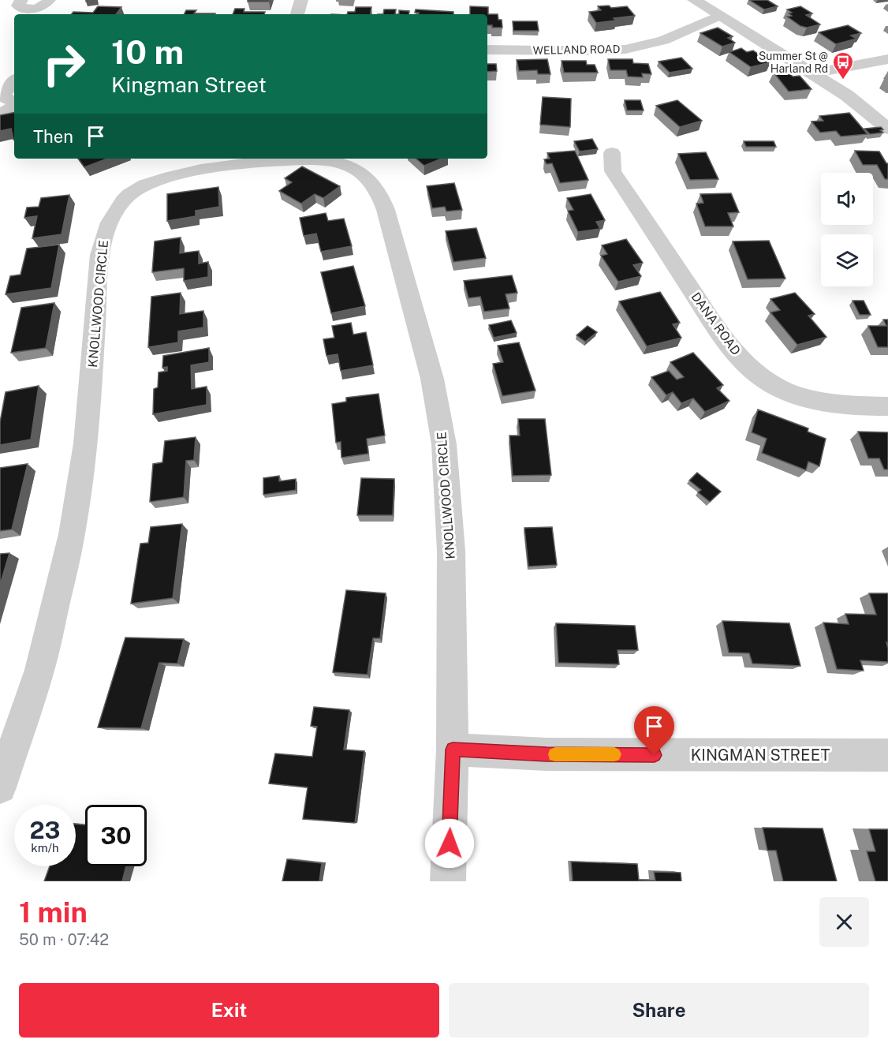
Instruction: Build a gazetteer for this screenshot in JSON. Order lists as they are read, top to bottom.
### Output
{
  "streets": {
    "street": [
      "WELLAND ROAD",
      "KNOLLWOOD CIRCLE",
      "DANA ROAD",
      "KINGMAN STREET"
    ]
  },
  "crossings": [
    ["KNOLLWOOD CIRCLE", "KINGMAN STREET"]
  ],
  "places": {
    "bus stop": ["Summer St @ Harland Rd"]
  },
  "page": {
    "turn": ["10 m", "Kingman Street"],
    "then": "Then",
    "speed": "23 km/h",
    "limit": "30",
    "heading": ["1 min", "50 m · 07:42"],
    "buttons": ["Exit", "Share"]
  }
}
